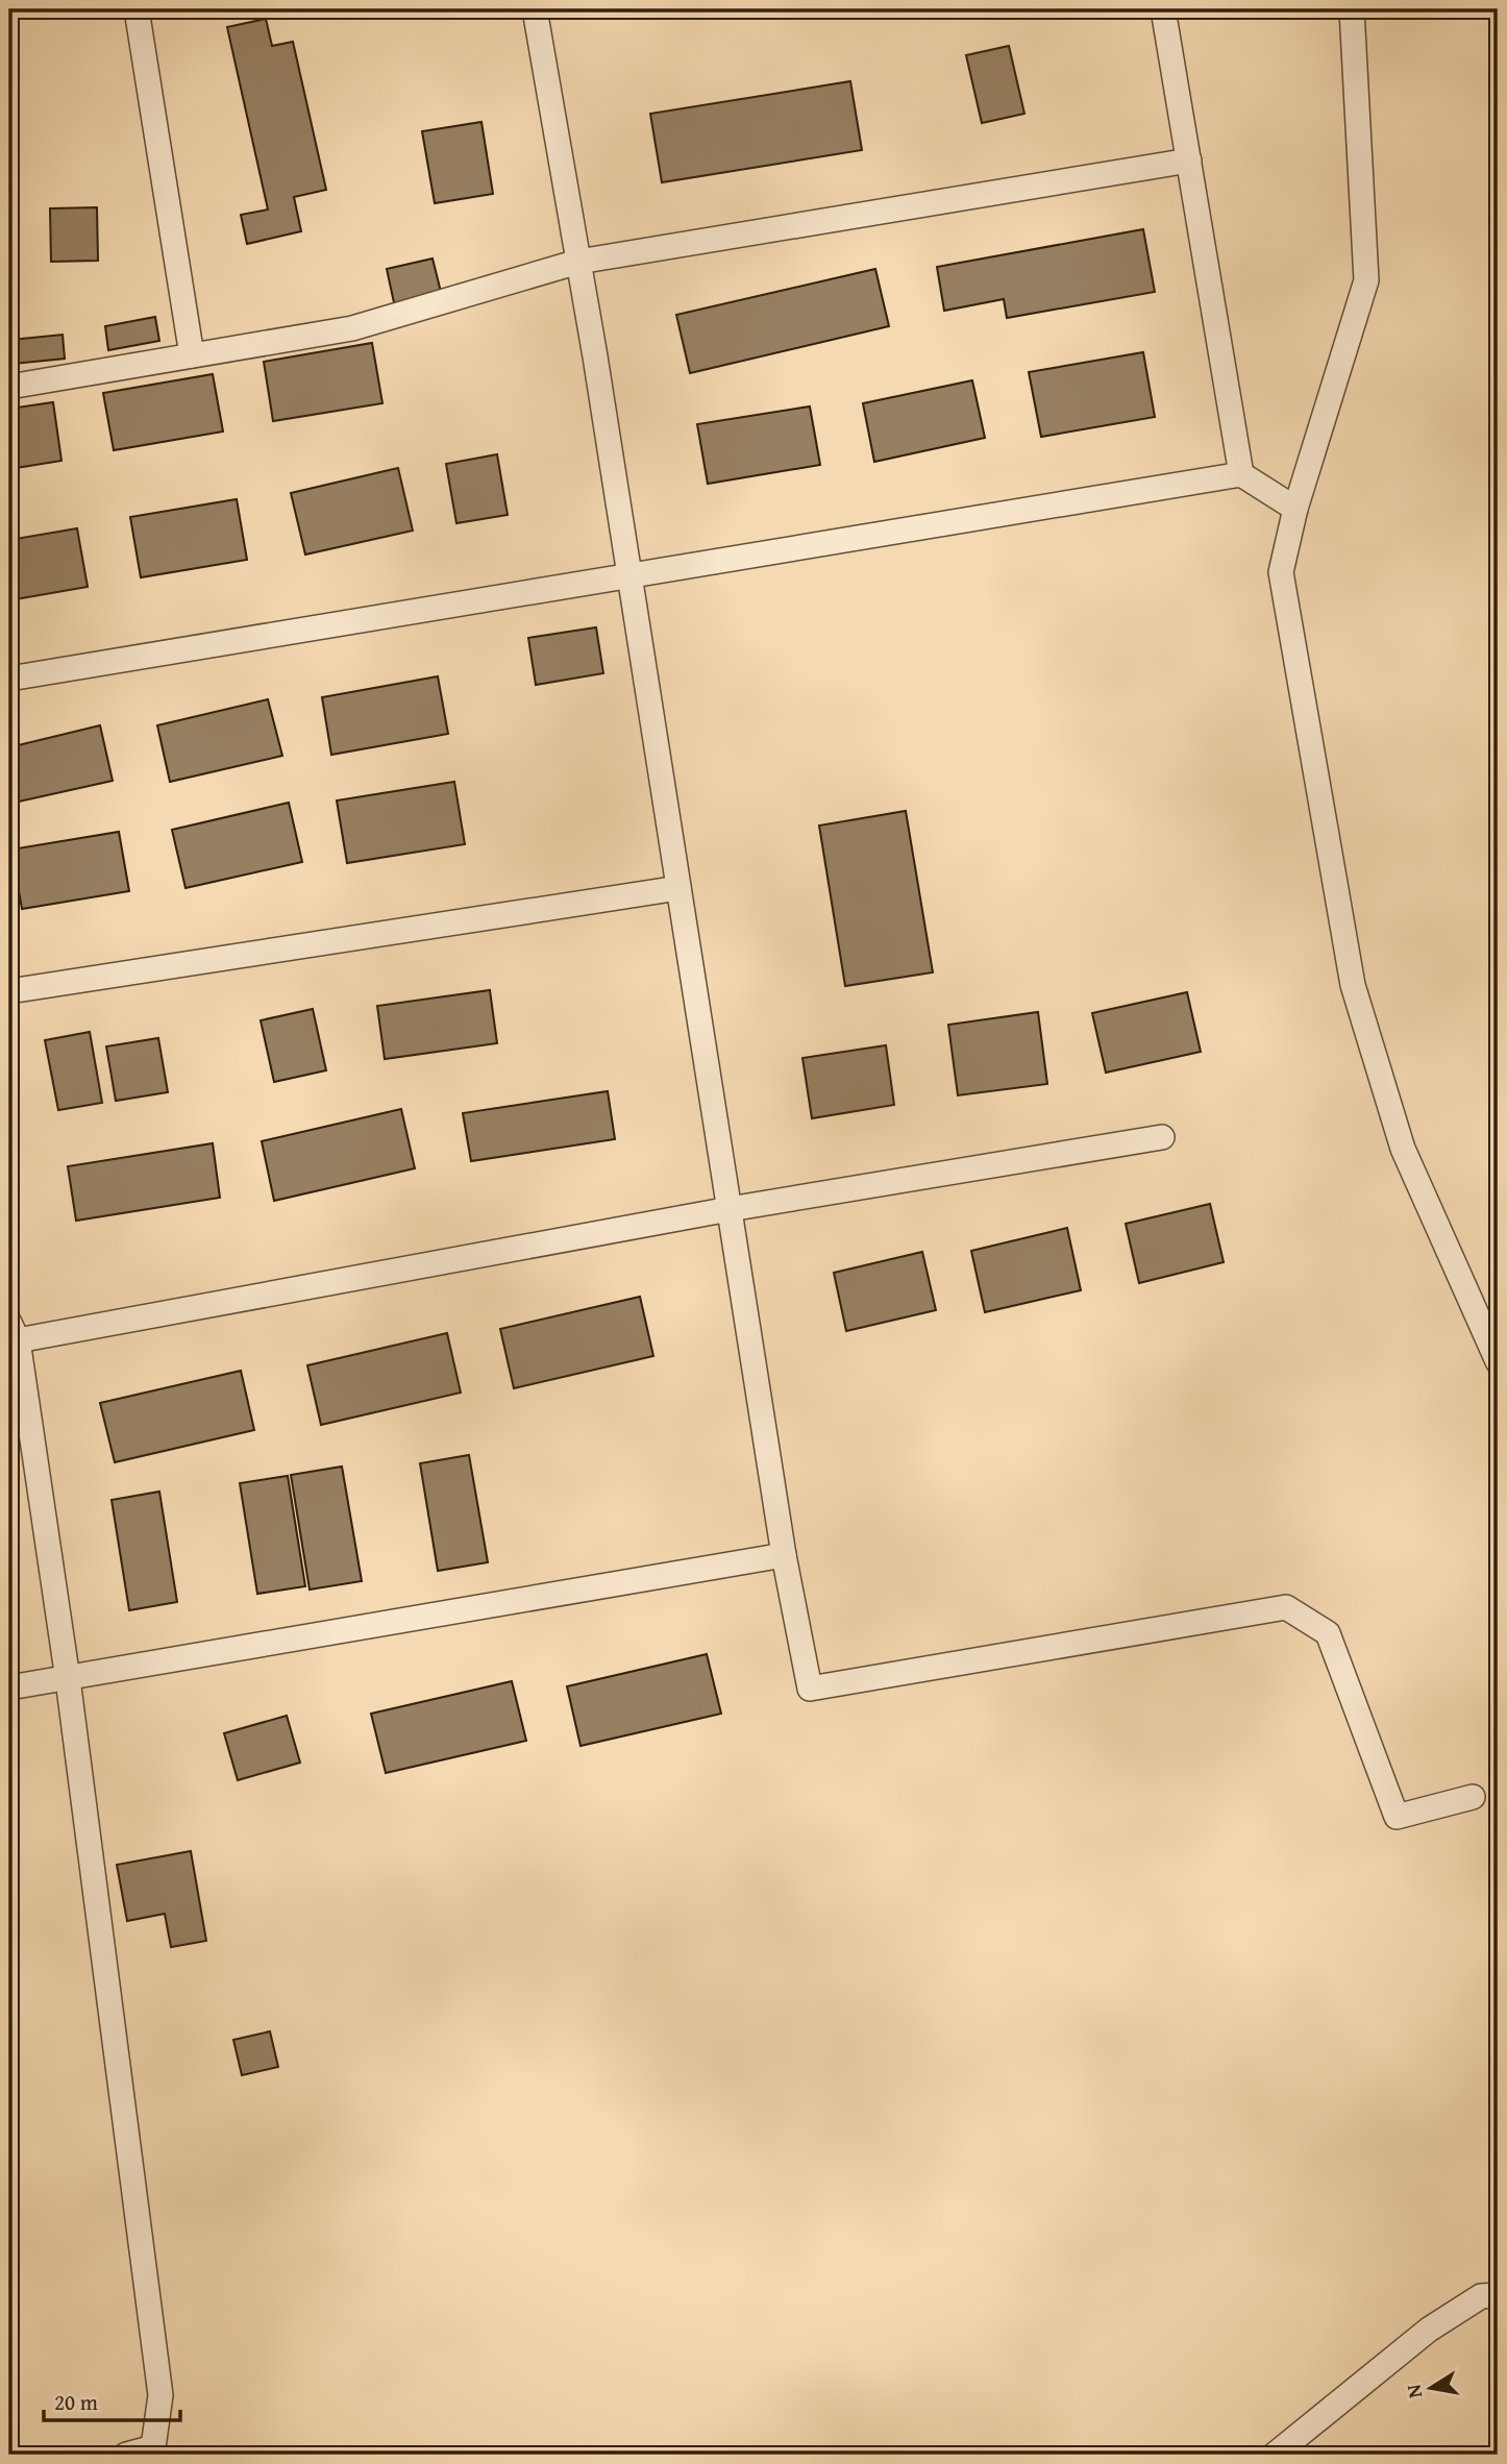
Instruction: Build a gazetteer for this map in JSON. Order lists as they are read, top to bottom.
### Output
{
  "scale_bar": "20 m",
  "north": "left"
}
